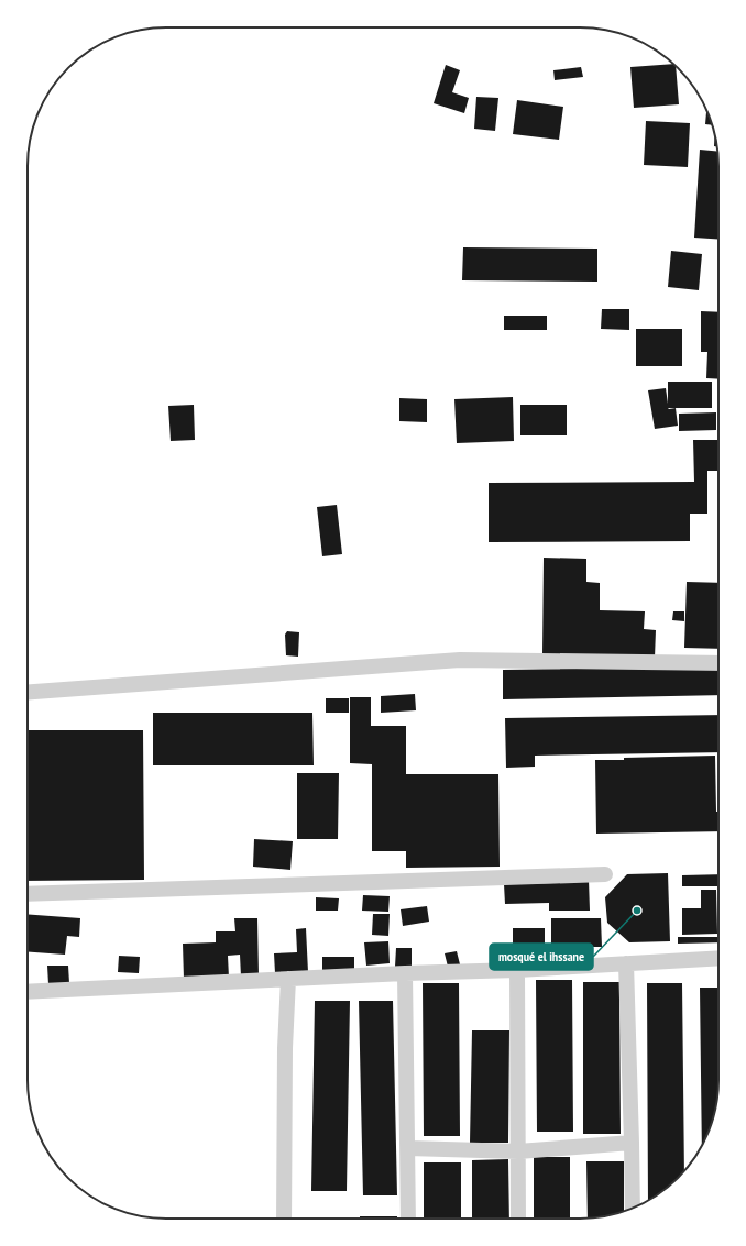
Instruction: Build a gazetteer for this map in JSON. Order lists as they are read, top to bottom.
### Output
{
  "places": ["mosqué el ihssane"]
}
